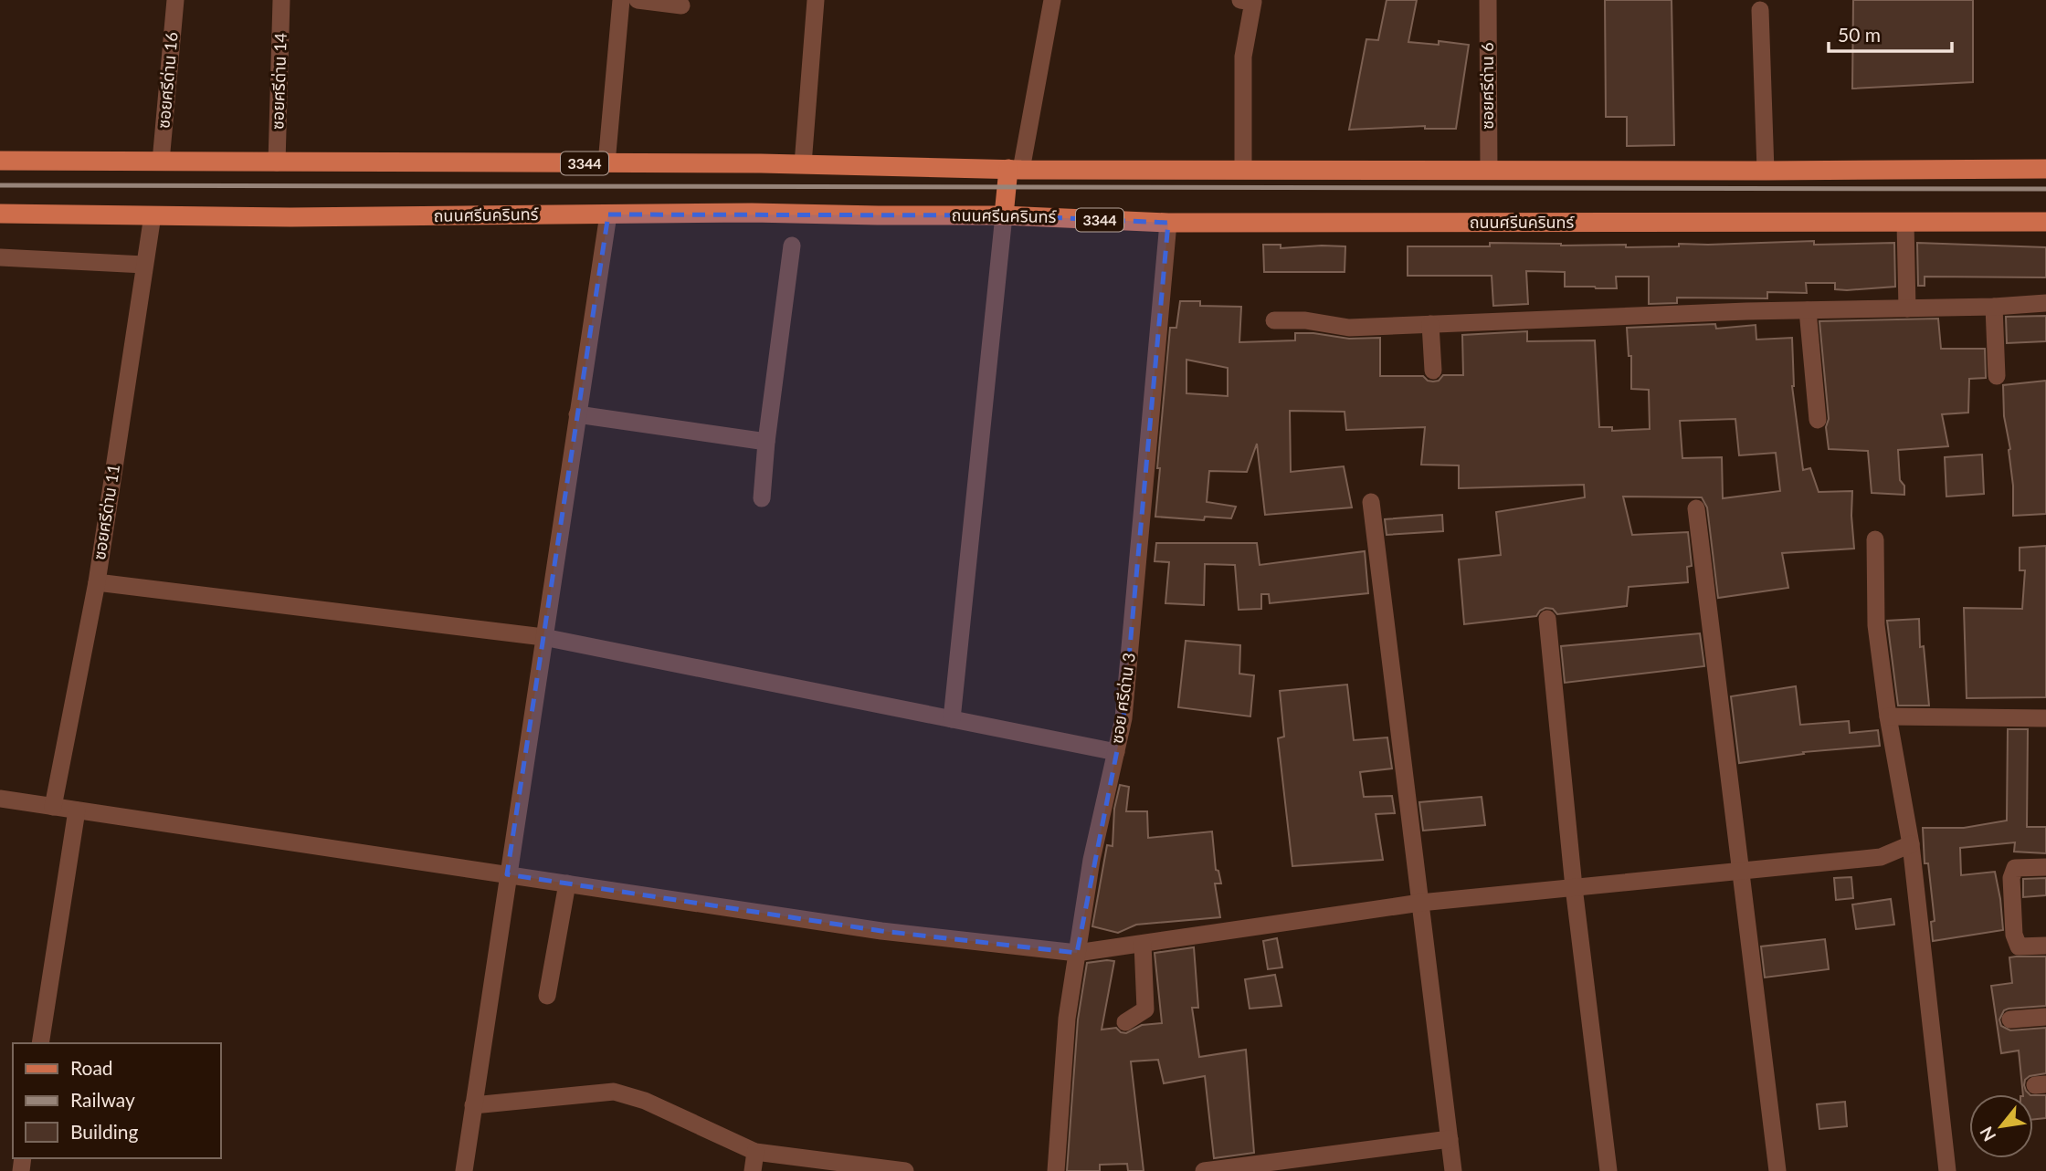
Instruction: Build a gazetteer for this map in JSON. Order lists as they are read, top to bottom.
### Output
{
  "streets": {
    "main road": ["3344", "ถนนศรีนครินทร์"],
    "street": [
      "ซอยศรีด่าน 16",
      "ซอยศรีด่าน 14",
      "ซอยศรีด่าน 6",
      "ซอยศรีด่าน 11",
      "ซอย ศรีด่าน 3"
    ]
  },
  "crossings": [
    ["ซอยศรีด่าน 16", "3344"],
    ["ซอยศรีด่าน 14", "3344"],
    ["ซอยศรีด่าน 6", "3344"],
    ["ถนนศรีนครินทร์", "ซอยศรีด่าน 11"],
    ["ถนนศรีนครินทร์", "ซอย ศรีด่าน 3"]
  ],
  "legend": ["Road", "Railway", "Building"],
  "scale_bar": "50 m",
  "north": "bottom left"
}
